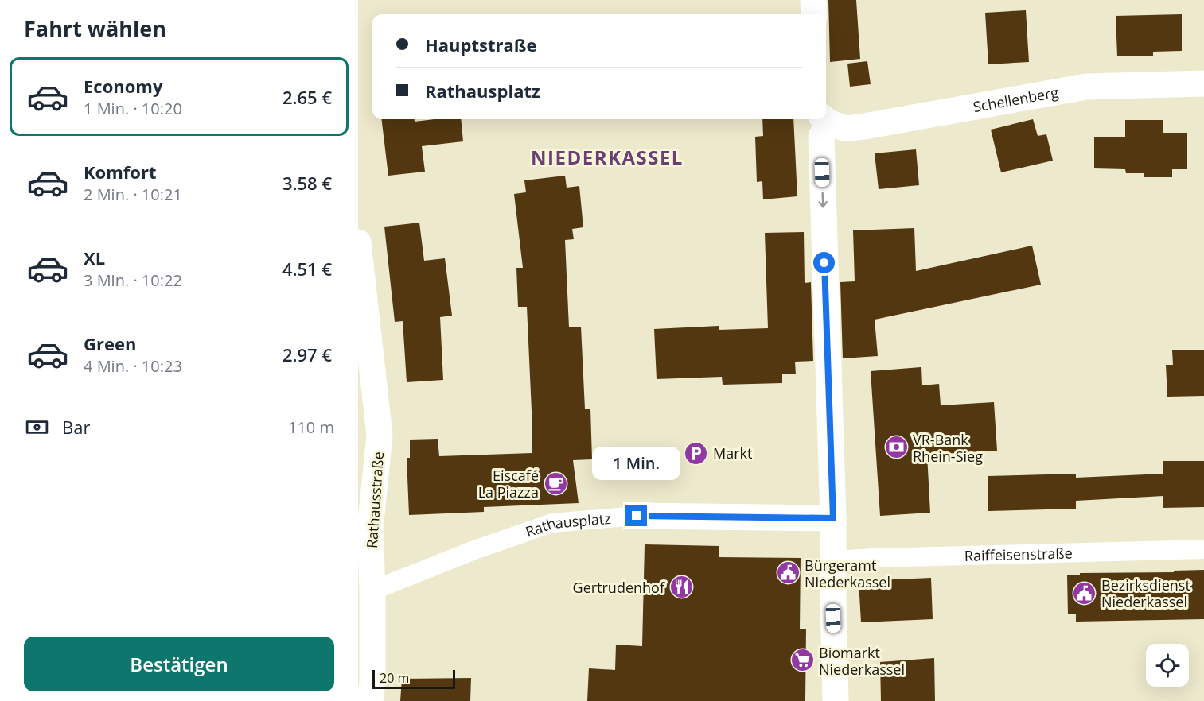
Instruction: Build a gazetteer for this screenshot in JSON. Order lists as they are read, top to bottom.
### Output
{
  "streets": {
    "street": [
      "Schellenberg",
      "Rathausstraße",
      "Rathausplatz",
      "Raiffeisenstraße"
    ]
  },
  "crossings": [
    ["Rathausstraße", "Rathausplatz"]
  ],
  "districts": ["NIEDERKASSEL"],
  "places": {
    "bank": ["VR-Bank Rhein-Sieg"],
    "parking": ["Markt"],
    "cafe": ["Eiscafé La Piazza"],
    "public building": ["Bürgeramt Niederkassel", "Bezirksdienst Niederkassel"],
    "restaurant": ["Gertrudenhof"],
    "supermarket": ["Biomarkt Niederkassel"]
  },
  "scale_bar": "20 m",
  "page": {
    "heading": "Fahrt wählen",
    "banner": ["Hauptstraße", "Rathausplatz"],
    "list": [
      {
        "name": "Economy",
        "note": "1 Min. · 10:20",
        "value": "2.65 €"
      },
      {
        "name": "Komfort",
        "note": "2 Min. · 10:21",
        "value": "3.58 €"
      },
      {
        "name": "XL",
        "note": "3 Min. · 10:22",
        "value": "4.51 €"
      },
      {
        "name": "Green",
        "note": "4 Min. · 10:23",
        "value": "2.97 €"
      }
    ],
    "pay": ["Bar", "110 m"],
    "bubble": "1 Min.",
    "buttons": "Bestätigen",
    "scale": "20 m"
  }
}
